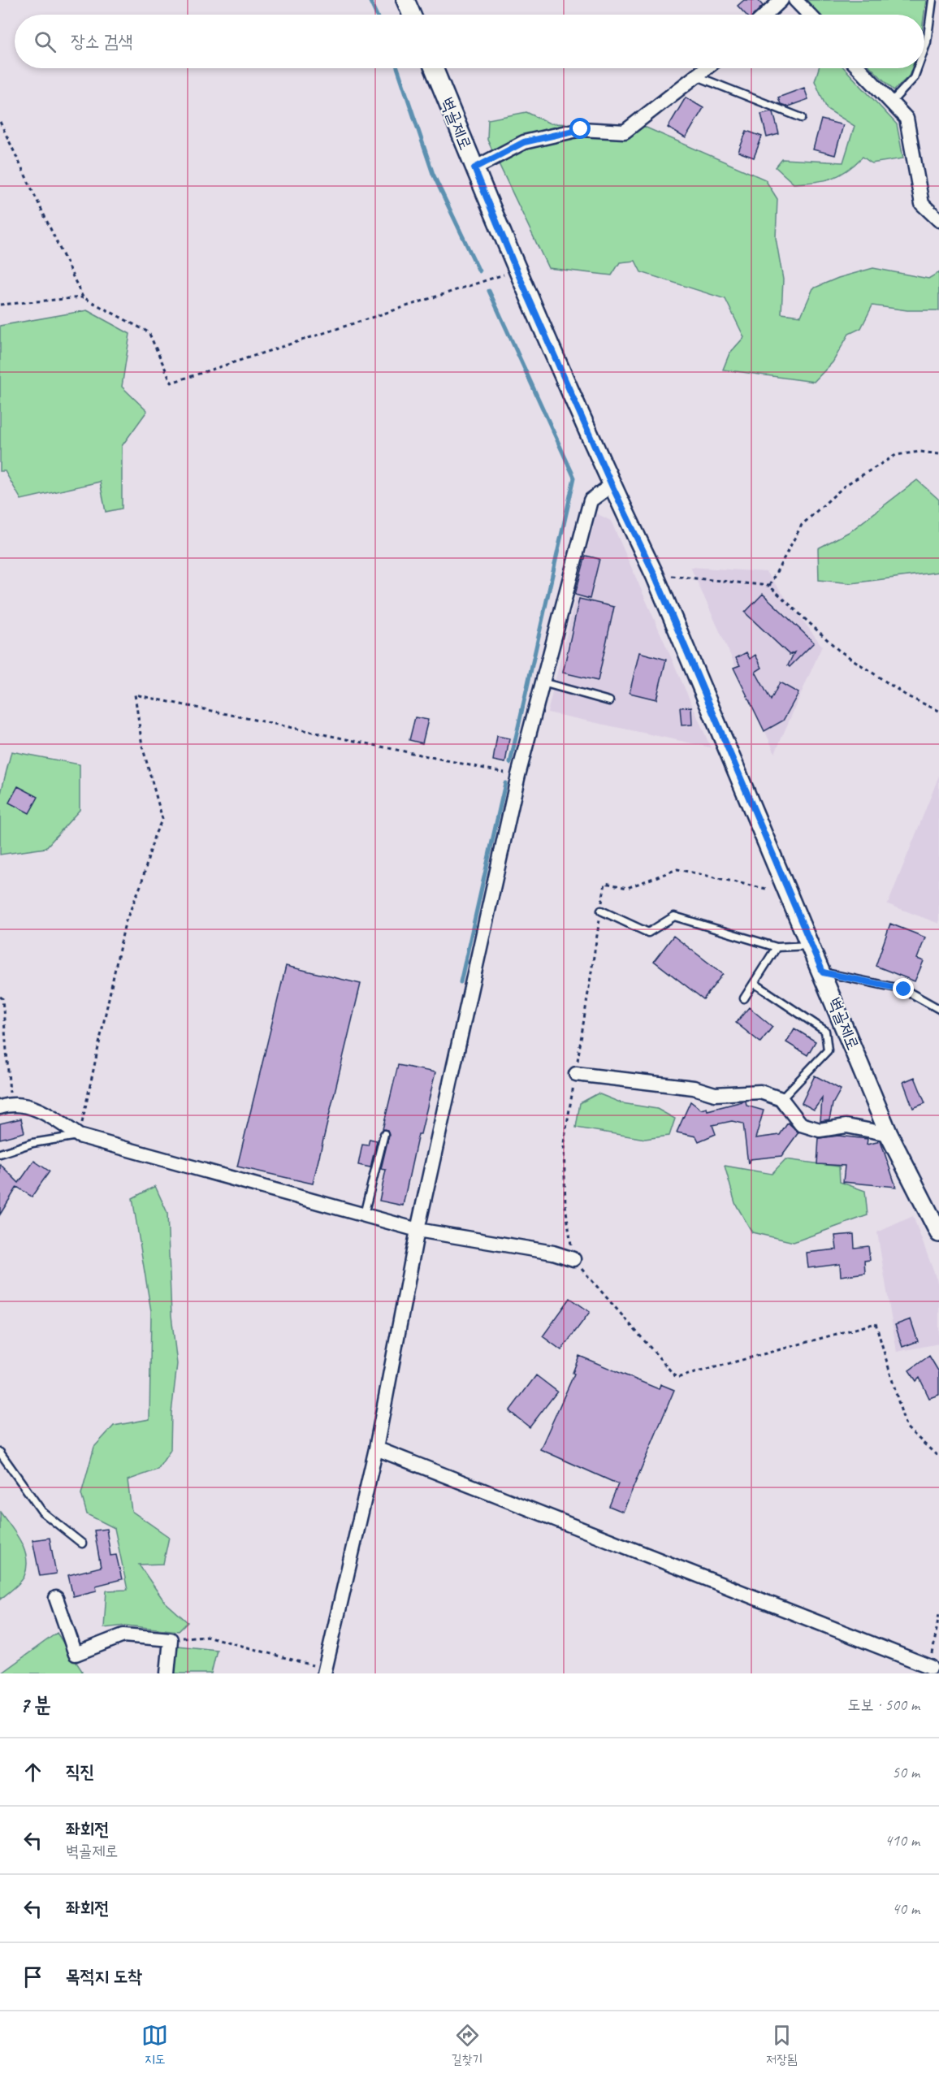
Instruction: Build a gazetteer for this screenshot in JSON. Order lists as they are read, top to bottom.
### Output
{
  "streets": {
    "street": ["벽골제로"]
  },
  "page": {
    "search": "장소 검색",
    "heading": ["7 분", "도보 · 500 m"],
    "list": [
      ["직진", "50 m"],
      ["좌회전", "벽골제로", "410 m"],
      ["좌회전", "40 m"],
      "목적지 도착"
    ],
    "nav": ["지도", "길찾기", "저장됨"]
  }
}
